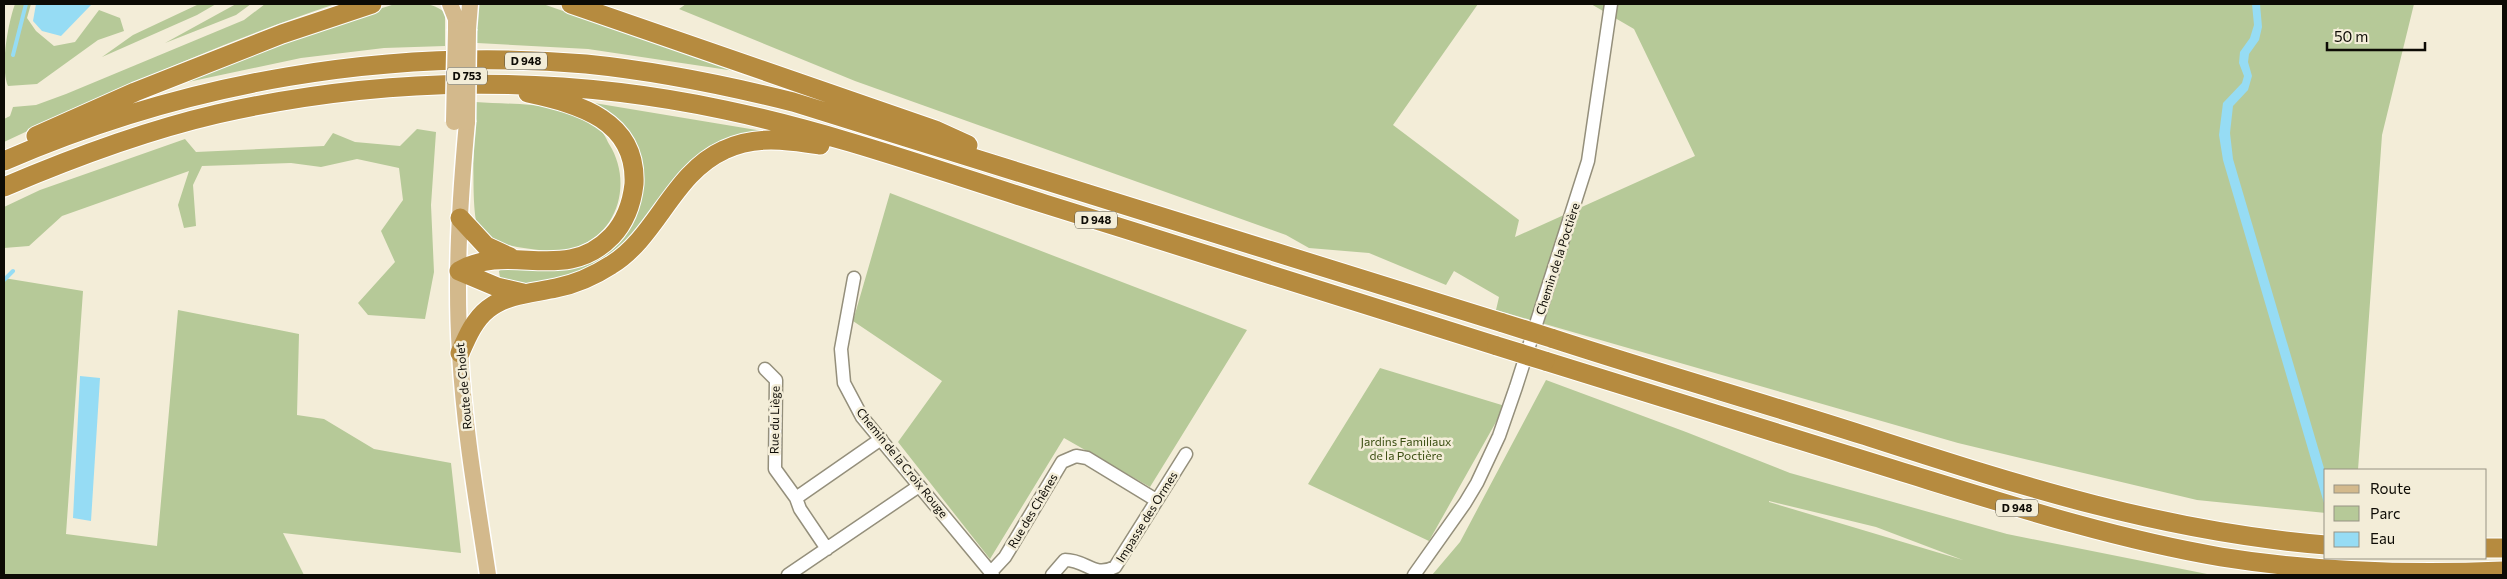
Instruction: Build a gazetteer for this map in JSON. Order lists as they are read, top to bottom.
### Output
{
  "streets": {
    "highway": ["D 948"],
    "main road": ["D 753", "Route de Cholet"],
    "street": [
      "Chemin de la Poctière",
      "Rue du Liège",
      "Chemin de la Croix Rouge",
      "Rue des Chênes",
      "Impasse des Ormes"
    ]
  },
  "crossings": [
    ["Chemin de la Croix Rouge", "Rue des Chênes"],
    ["Rue des Chênes", "Impasse des Ormes"]
  ],
  "parks": ["Jardins Familiaux de la Poctière"],
  "legend": ["Route", "Parc", "Eau"],
  "scale_bar": "50 m"
}
